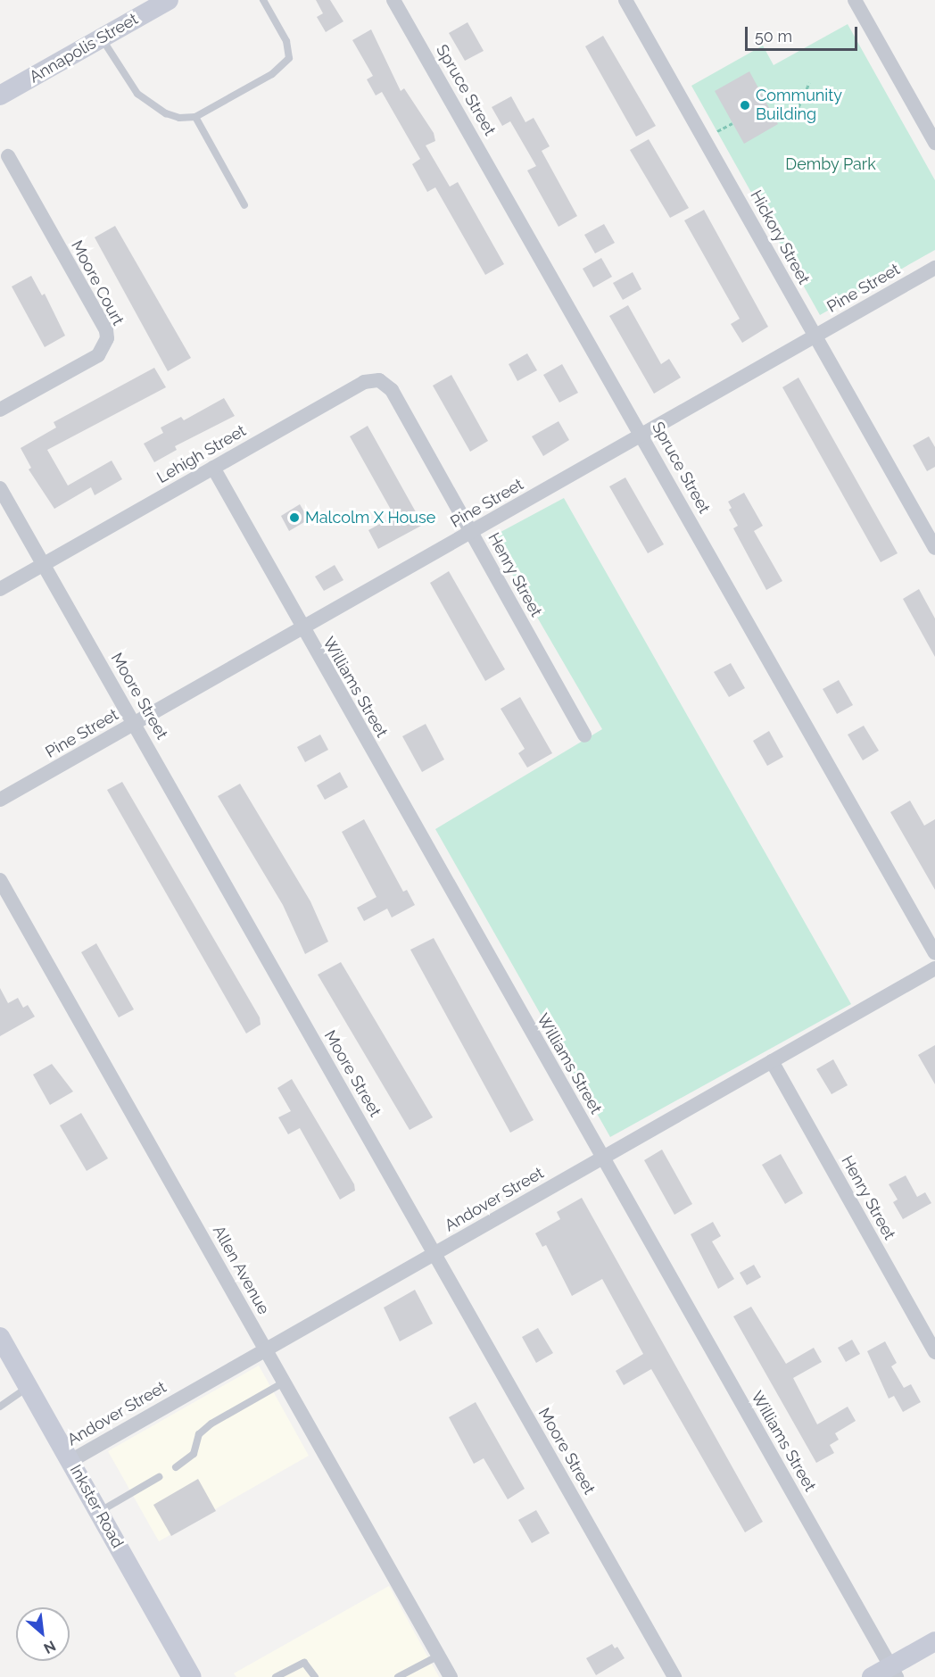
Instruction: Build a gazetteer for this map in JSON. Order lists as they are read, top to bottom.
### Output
{
  "streets": {
    "main road": ["Annapolis Street", "Inkster Road"],
    "street": [
      "Spruce Street",
      "Hickory Street",
      "Moore Court",
      "Pine Street",
      "Lehigh Street",
      "Henry Street",
      "Williams Street",
      "Moore Street",
      "Andover Street",
      "Allen Avenue"
    ]
  },
  "crossings": [
    ["Spruce Street", "Pine Street"],
    ["Hickory Street", "Pine Street"],
    ["Pine Street", "Henry Street"],
    ["Pine Street", "Williams Street"],
    ["Pine Street", "Moore Street"],
    ["Lehigh Street", "Henry Street"],
    ["Lehigh Street", "Williams Street"],
    ["Lehigh Street", "Moore Street"],
    ["Henry Street", "Andover Street"],
    ["Williams Street", "Andover Street"],
    ["Moore Street", "Andover Street"],
    ["Andover Street", "Allen Avenue"],
    ["Andover Street", "Inkster Road"]
  ],
  "parks": ["Demby Park"],
  "places": ["Community Building", "Malcolm X House"],
  "scale_bar": "50 m",
  "north": "bottom right"
}
